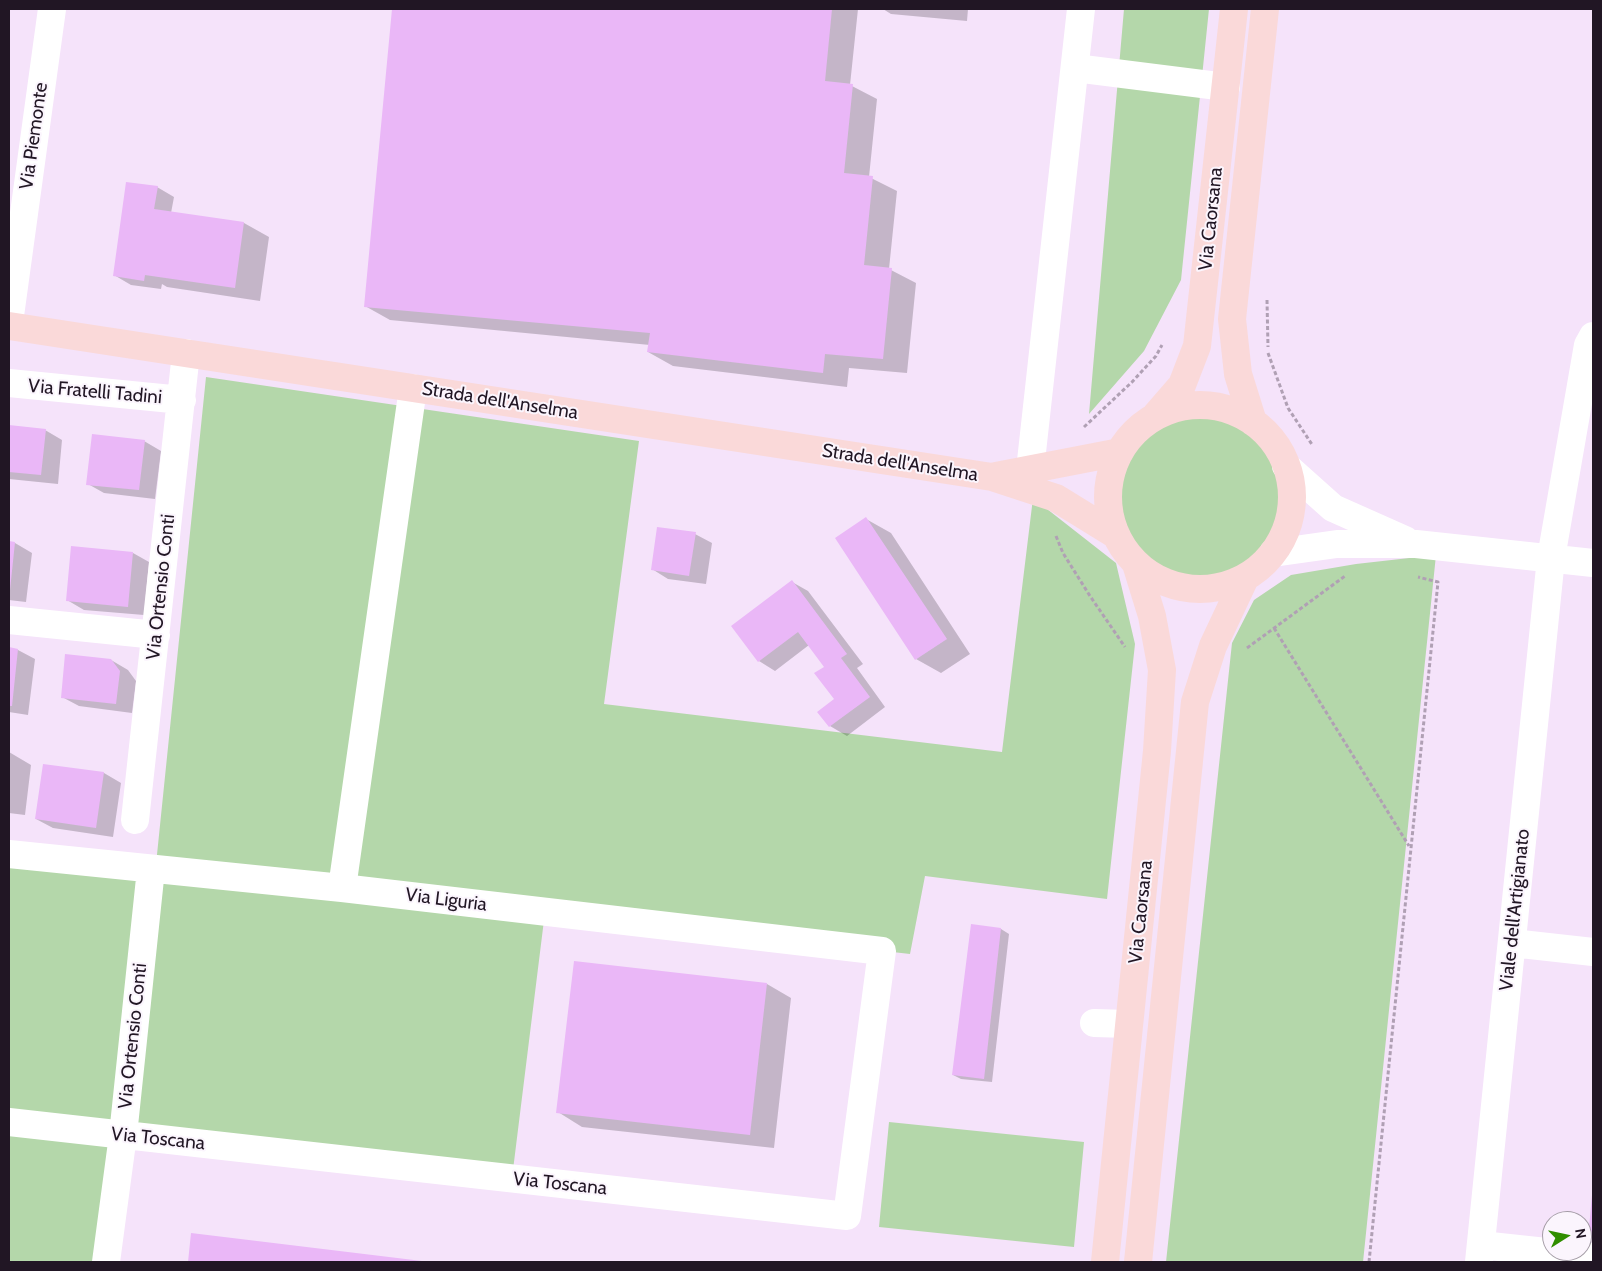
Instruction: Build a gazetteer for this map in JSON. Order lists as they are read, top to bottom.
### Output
{
  "streets": {
    "main road": ["Via Caorsana", "Strada dell'Anselma"],
    "street": [
      "Via Piemonte",
      "Via Fratelli Tadini",
      "Via Ortensio Conti",
      "Via Liguria",
      "Viale dell'Artigianato",
      "Via Toscana"
    ]
  },
  "crossings": [
    ["Via Piemonte", "Strada dell'Anselma"],
    ["Via Fratelli Tadini", "Via Ortensio Conti"],
    ["Strada dell'Anselma", "Via Ortensio Conti"],
    ["Via Ortensio Conti", "Via Liguria"],
    ["Via Ortensio Conti", "Via Toscana"],
    ["Via Liguria", "Via Toscana"]
  ],
  "north": "right"
}
